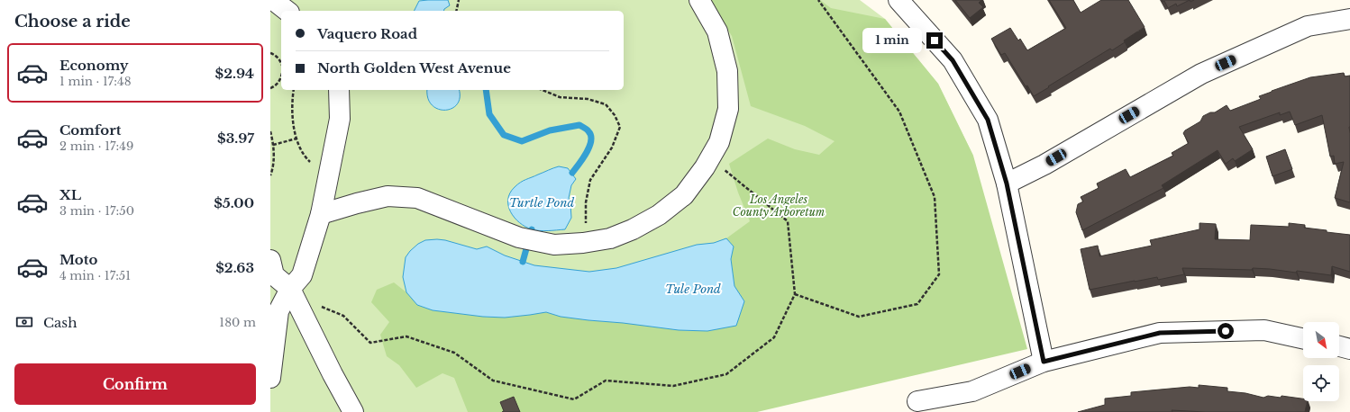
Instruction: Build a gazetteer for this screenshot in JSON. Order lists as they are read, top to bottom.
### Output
{
  "water": ["Turtle Pond", "Tule Pond"],
  "parks": ["Los Angeles County Arboretum"],
  "north": "bottom right",
  "page": {
    "heading": "Choose a ride",
    "banner": ["Vaquero Road", "North Golden West Avenue"],
    "bubble": "1 min",
    "list": [
      {
        "name": "Economy",
        "note": "1 min · 17:48",
        "value": "$2.94"
      },
      {
        "name": "Comfort",
        "note": "2 min · 17:49",
        "value": "$3.97"
      },
      {
        "name": "XL",
        "note": "3 min · 17:50",
        "value": "$5.00"
      },
      {
        "name": "Moto",
        "note": "4 min · 17:51",
        "value": "$2.63"
      }
    ],
    "pay": ["Cash", "180 m"],
    "buttons": "Confirm"
  }
}
